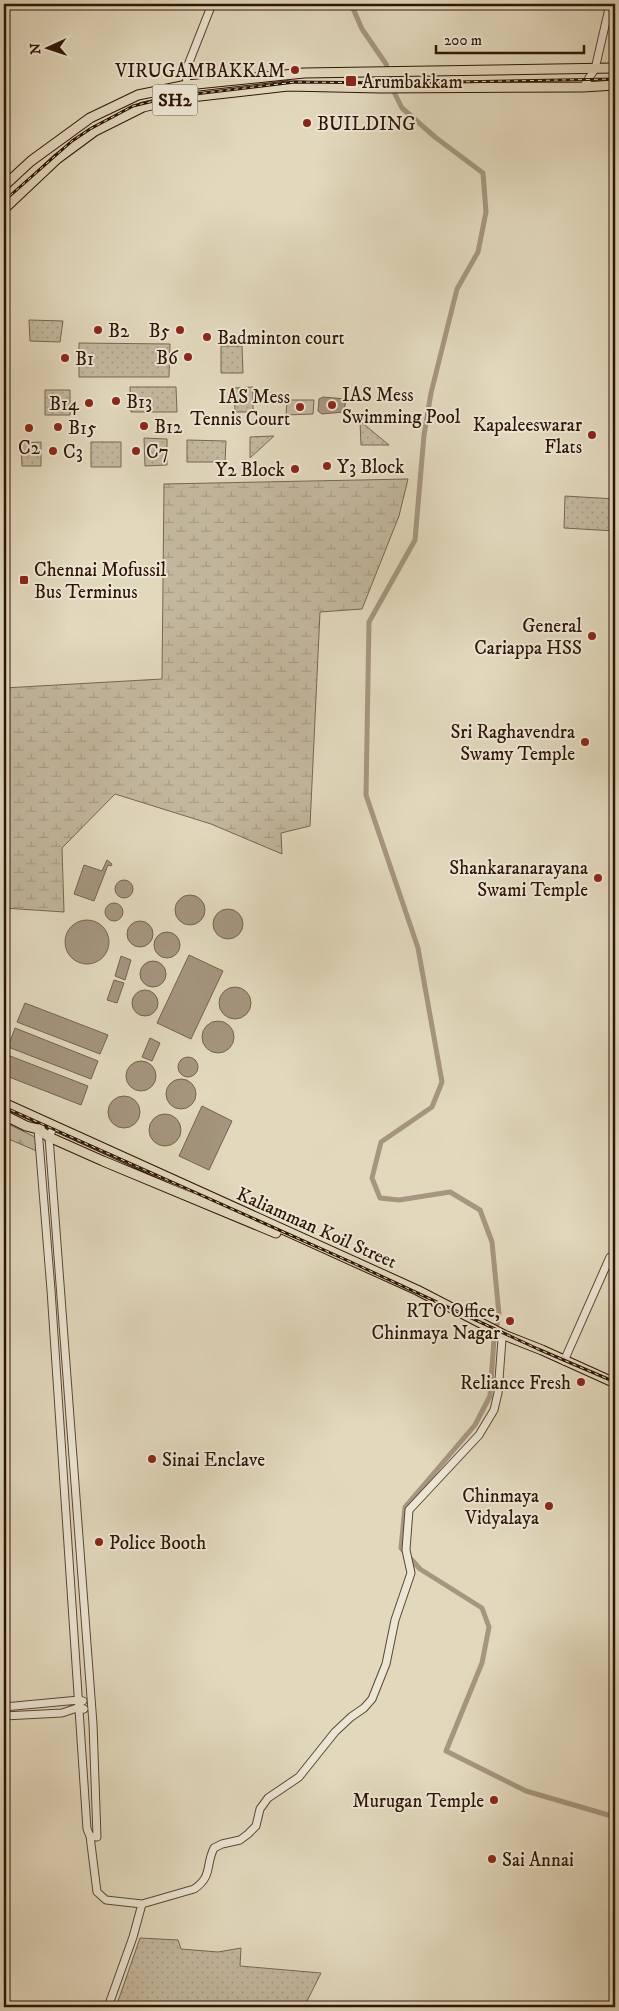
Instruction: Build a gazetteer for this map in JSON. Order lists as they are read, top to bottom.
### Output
{
  "streets": {
    "main road": ["SH2", "Kaliamman Koil Street"]
  },
  "places": {
    "other": [
      "VIRUGAMBAKKAM",
      "BUILDING",
      "B2",
      "B5",
      "Badminton court",
      "B6",
      "B1",
      "B13",
      "B14",
      "IAS Mess Swimming Pool",
      "IAS Mess Tennis Court",
      "B12",
      "B15",
      "C2",
      "Kapaleeswarar Flats",
      "C3",
      "C7",
      "Y3 Block",
      "Y2 Block",
      "General Cariappa HSS",
      "Sri Raghavendra Swamy Temple",
      "Shankaranarayana Swami Temple",
      "RTO Office, Chinmaya Nagar",
      "Reliance Fresh",
      "Sinai Enclave",
      "Chinmaya Vidyalaya",
      "Police Booth",
      "Murugan Temple",
      "Sai Annai"
    ],
    "transit": ["Arumbakkam", "Chennai Mofussil Bus Terminus"]
  },
  "scale_bar": "200 m",
  "north": "left"
}
